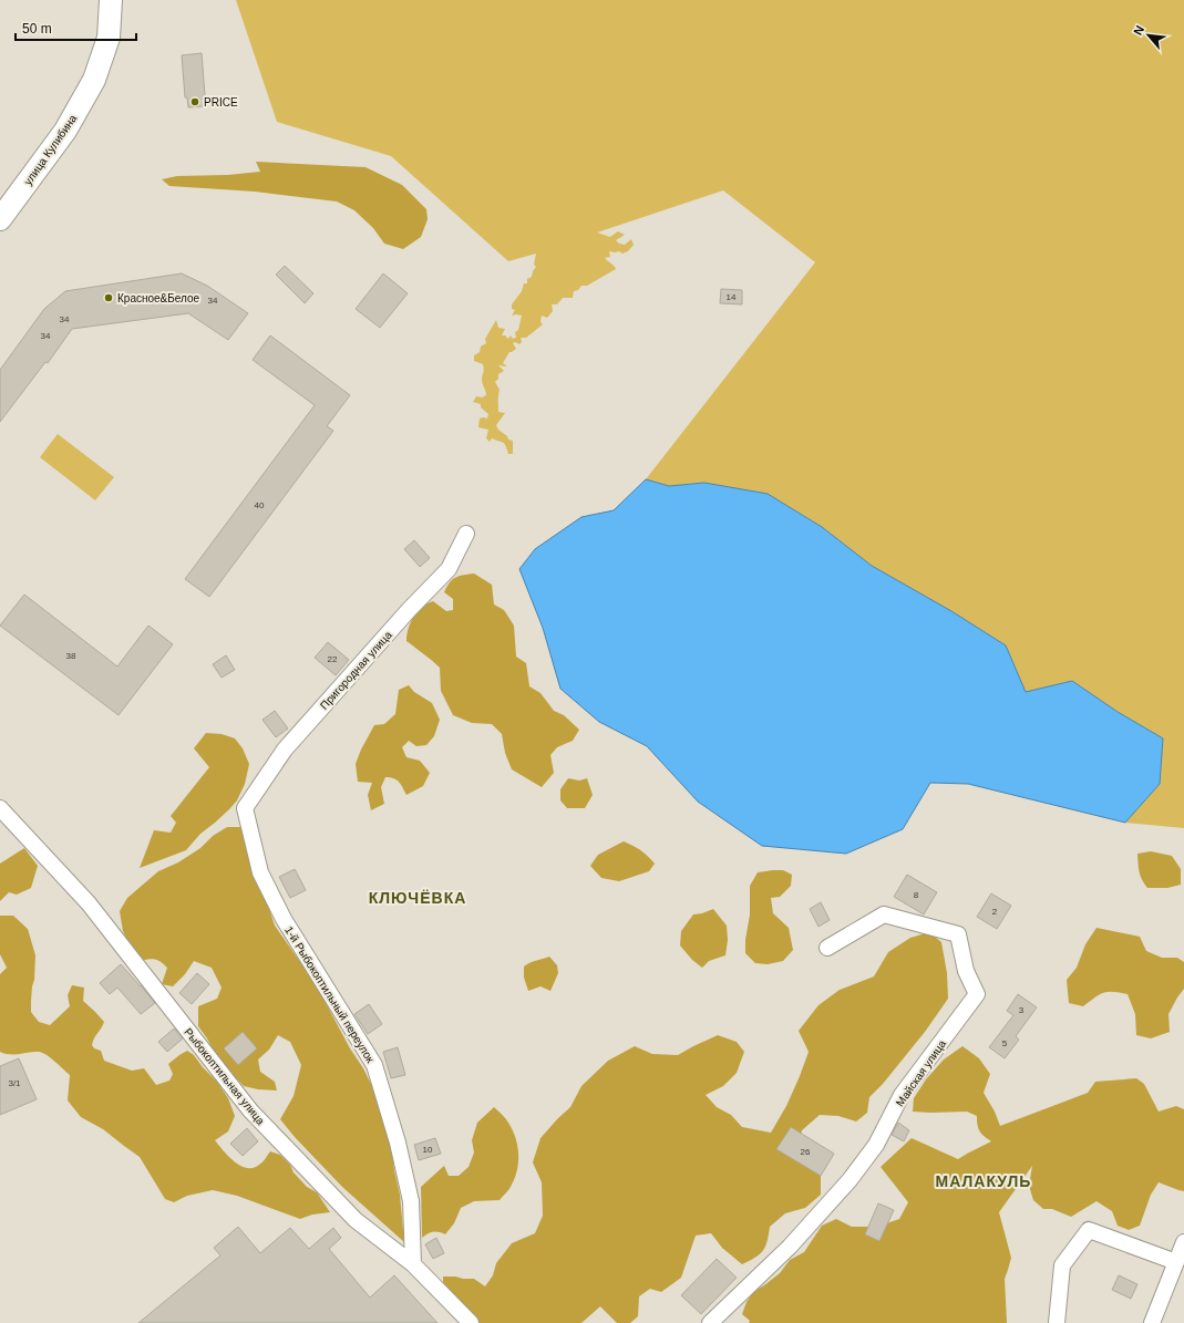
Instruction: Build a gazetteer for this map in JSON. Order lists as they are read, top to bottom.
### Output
{
  "streets": {
    "main road": ["улица Кулибина"],
    "street": [
      "Пригородная улица",
      "1-й Рыбокоптильный переулок",
      "Майская улица",
      "Рыбокоптильная улица"
    ]
  },
  "crossings": [
    ["Пригородная улица", "1-й Рыбокоптильный переулок"],
    ["1-й Рыбокоптильный переулок", "Рыбокоптильная улица"]
  ],
  "districts": ["КЛЮЧЁВКА", "МАЛАКУЛЬ"],
  "places": ["PRICE", "Красное&Белое"],
  "house_numbers": [
    "14",
    "34",
    "34",
    "34",
    "40",
    "38",
    "22",
    "8",
    "2",
    "3",
    "5",
    "3/1",
    "10",
    "26"
  ],
  "scale_bar": "50 m",
  "north": "top left"
}
